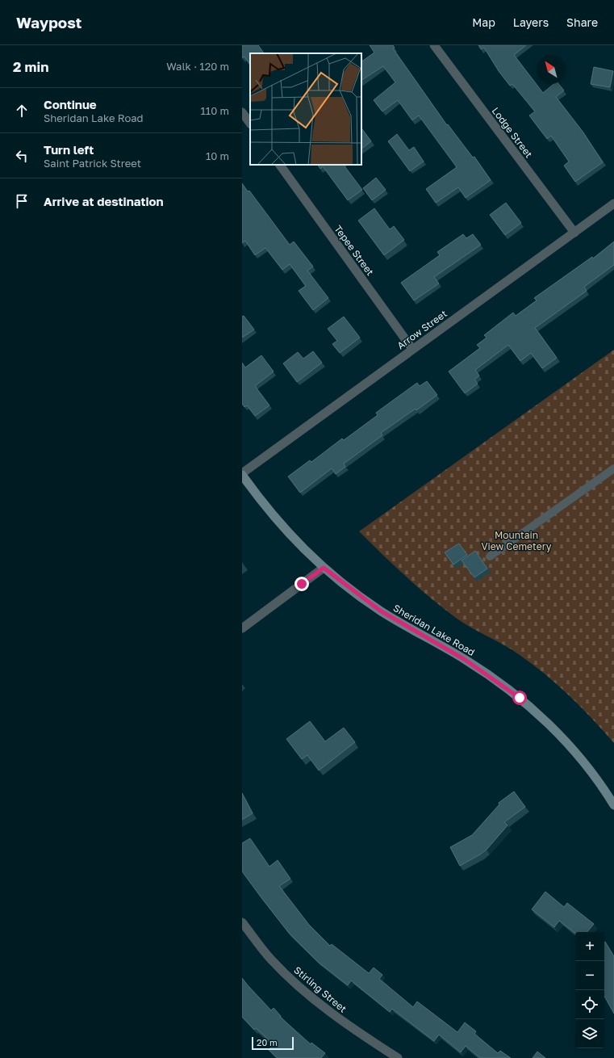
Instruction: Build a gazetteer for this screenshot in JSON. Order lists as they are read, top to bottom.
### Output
{
  "streets": {
    "main road": ["Sheridan Lake Road"],
    "street": [
      "Lodge Street",
      "Tepee Street",
      "Arrow Street",
      "Stirling Street"
    ]
  },
  "crossings": [
    ["Lodge Street", "Arrow Street"],
    ["Tepee Street", "Arrow Street"],
    ["Arrow Street", "Sheridan Lake Road"]
  ],
  "parks": ["Mountain View Cemetery"],
  "scale_bar": "20 m",
  "north": "top left",
  "page": {
    "header": "Waypost",
    "nav": ["Map", "Layers", "Share"],
    "heading": ["2 min", "Walk · 120 m"],
    "list": [
      ["Continue", "Sheridan Lake Road", "110 m"],
      ["Turn left", "Saint Patrick Street", "10 m"],
      "Arrive at destination"
    ],
    "map_buttons": ["+", "−"],
    "scale": "20 m"
  }
}
